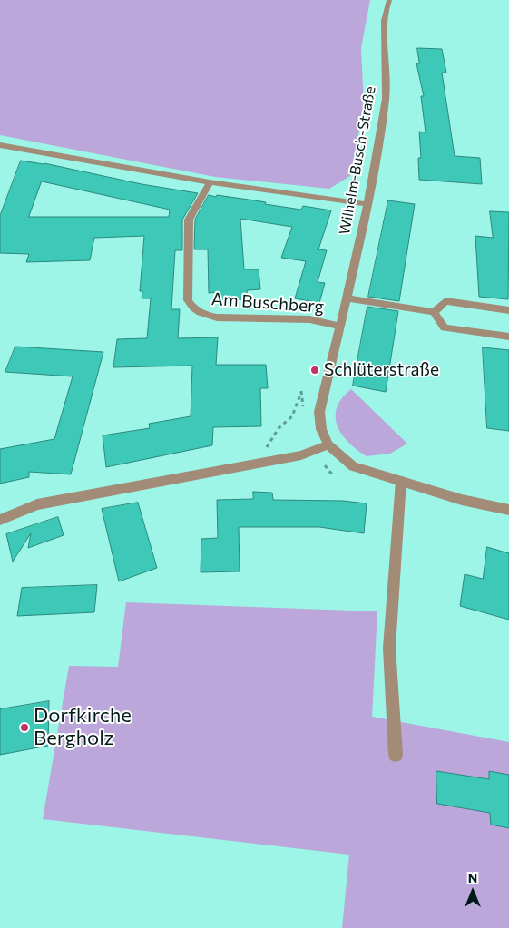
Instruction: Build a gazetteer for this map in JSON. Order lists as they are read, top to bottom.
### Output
{
  "streets": {
    "street": ["Wilhelm-Busch-Straße", "Am Buschberg"]
  },
  "crossings": [
    ["Wilhelm-Busch-Straße", "Am Buschberg"]
  ],
  "places": ["Schlüterstraße", "Dorfkirche Bergholz"],
  "north": "top"
}
